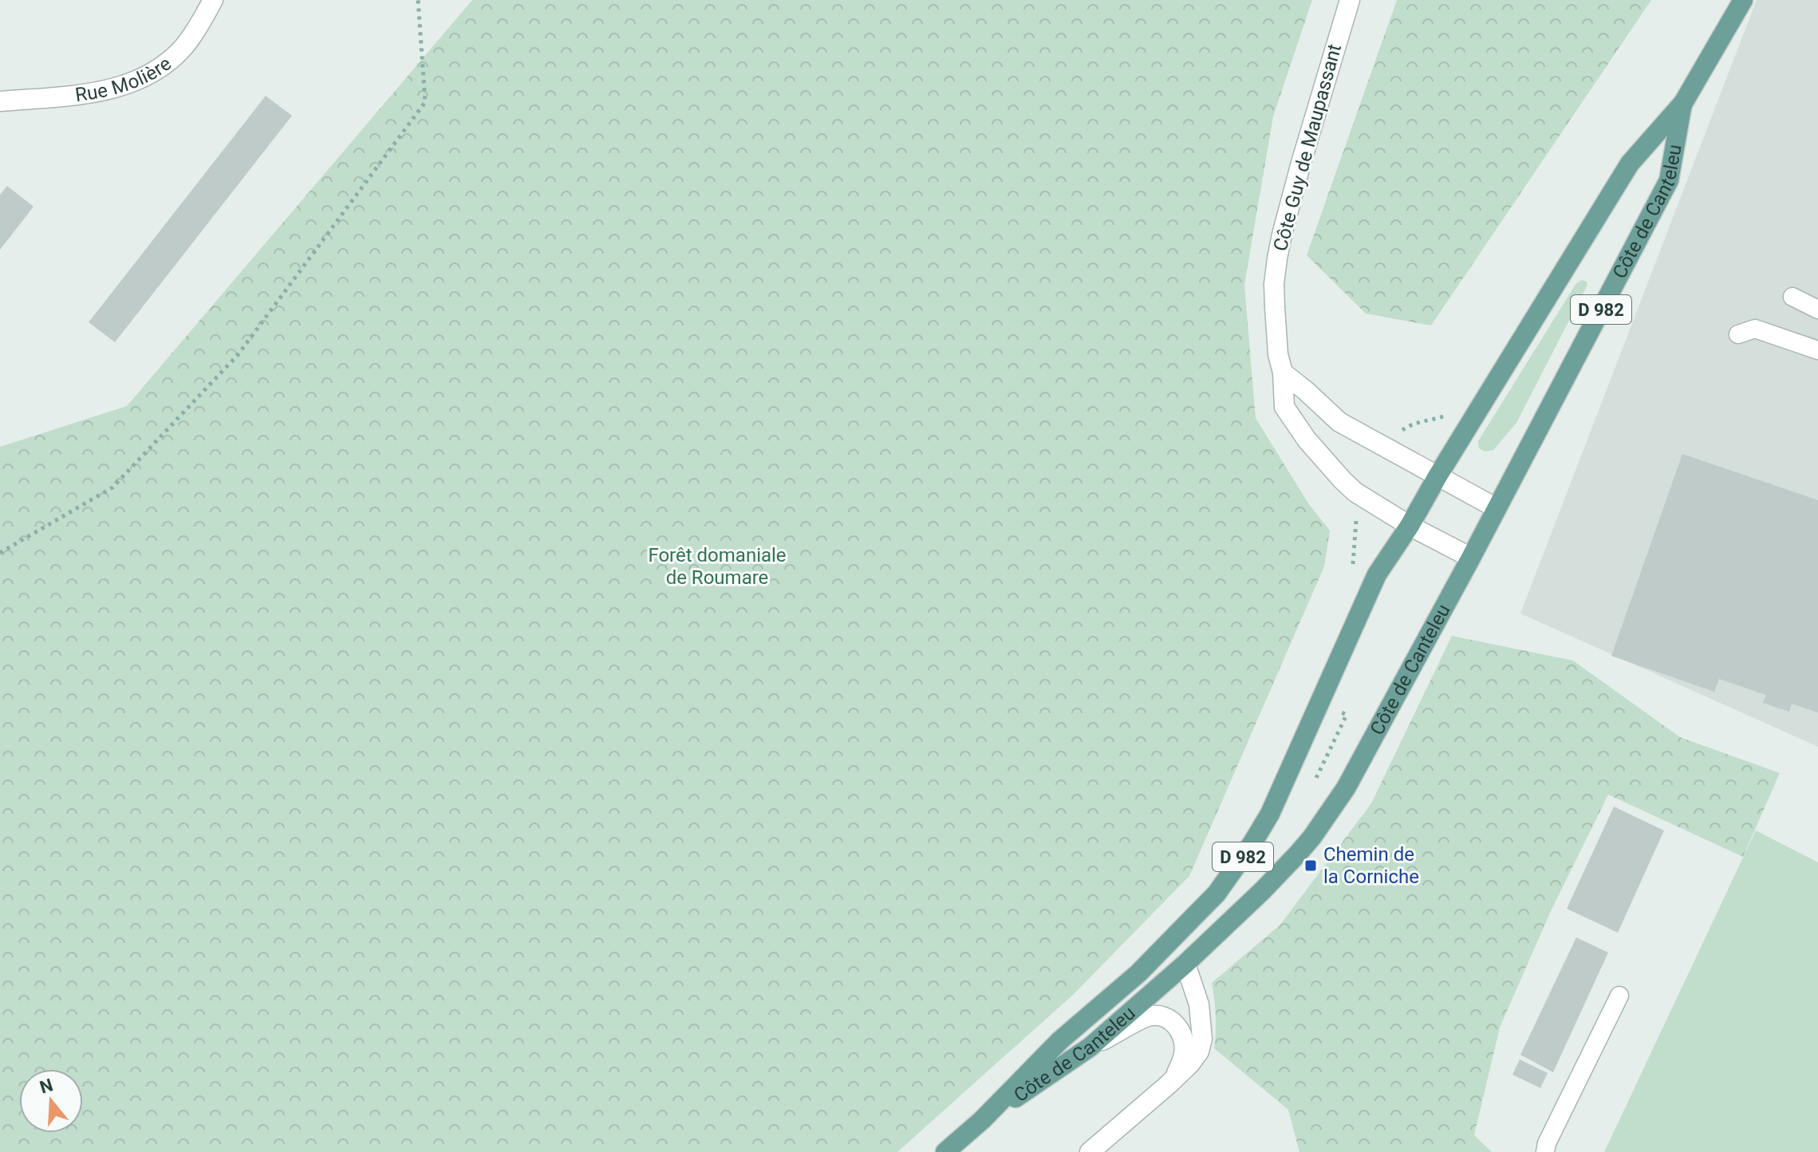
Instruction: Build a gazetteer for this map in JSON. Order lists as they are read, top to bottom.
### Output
{
  "streets": {
    "main road": ["Côte de Canteleu", "D 982"],
    "street": ["Rue Molière", "Côte Guy de Maupassant"]
  },
  "crossings": [
    ["Côte Guy de Maupassant", "Côte de Canteleu"]
  ],
  "parks": ["Forêt domaniale de Roumare"],
  "places": {
    "transit": ["Chemin de la Corniche"]
  },
  "north": "top"
}
